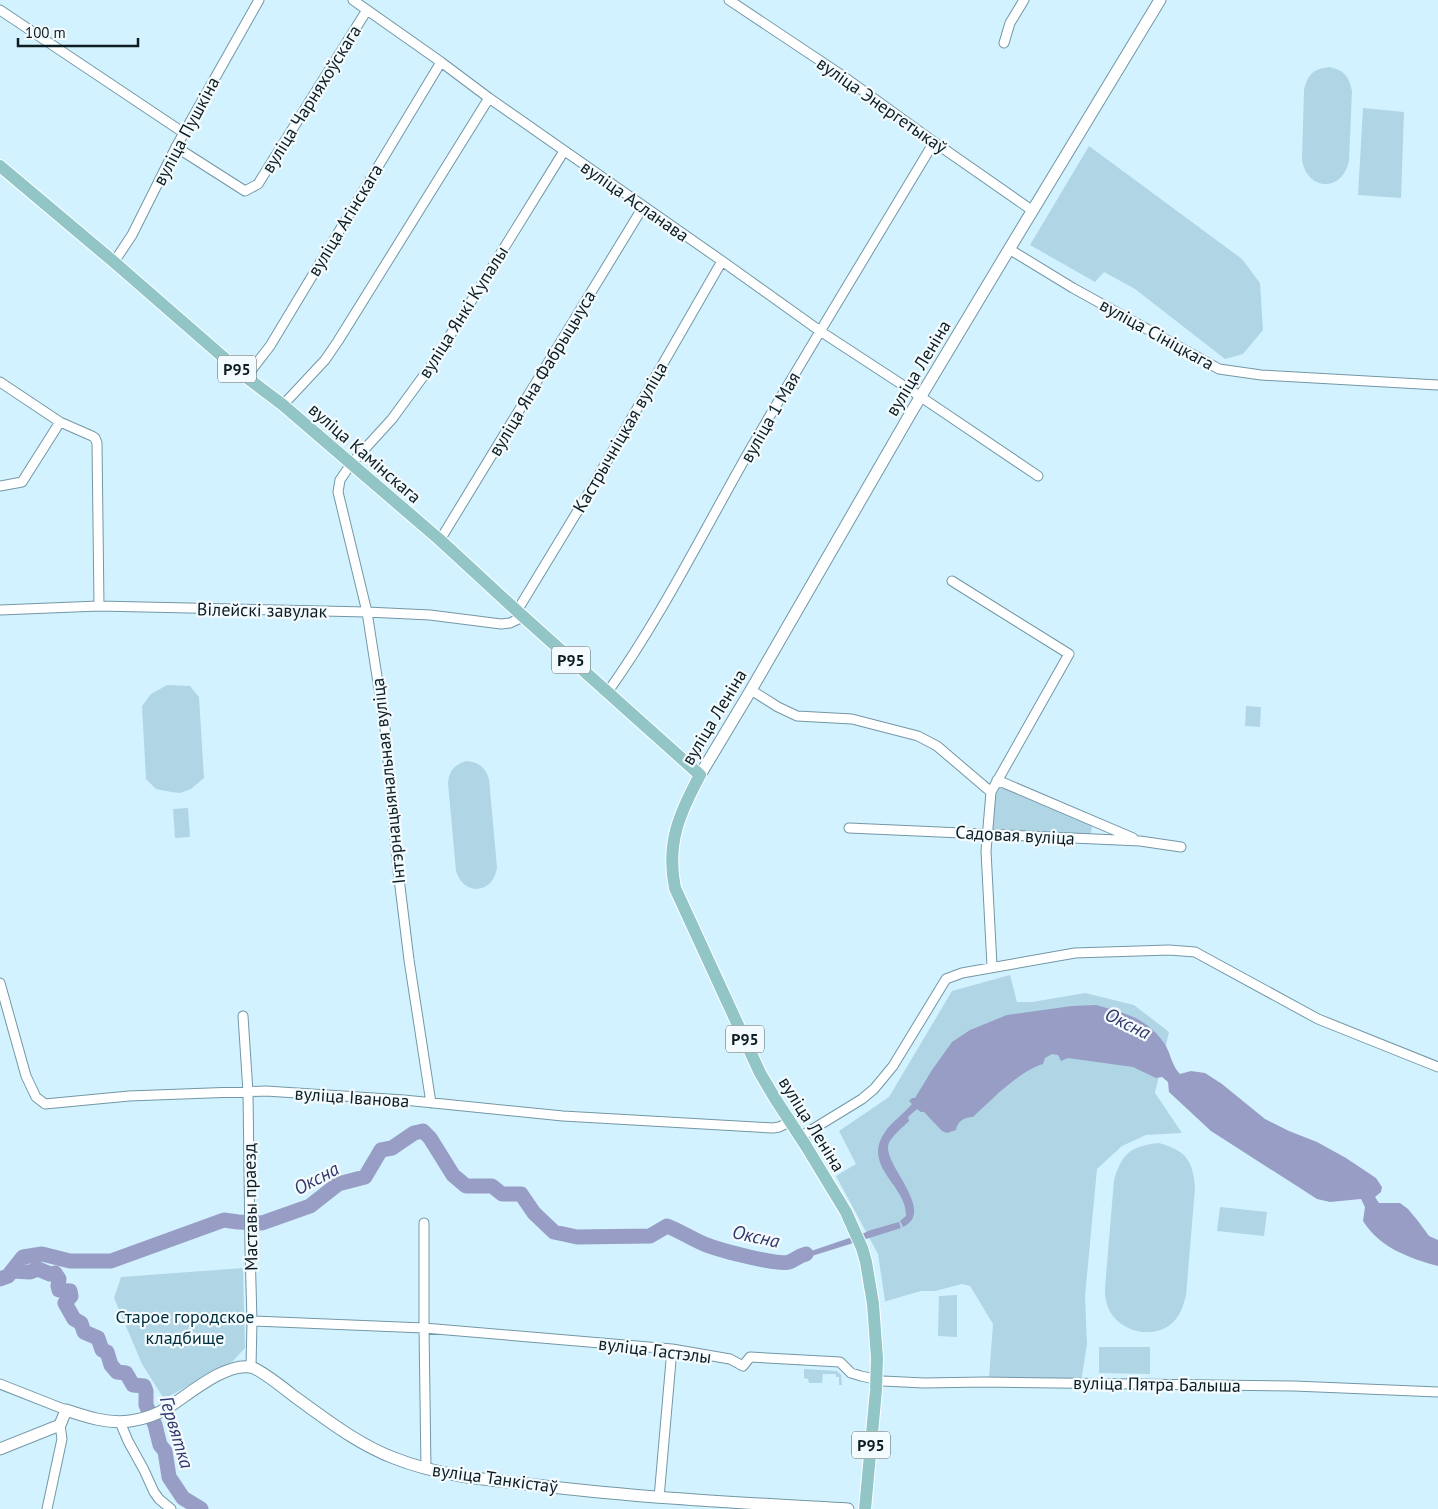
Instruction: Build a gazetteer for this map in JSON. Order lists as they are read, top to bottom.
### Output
{
  "streets": {
    "main road": ["вуліца Леніна", "Р95", "вуліца Камінскага"],
    "street": [
      "вуліца Чарняхоўскага",
      "вуліца Энергетыкаў",
      "вуліца Пушкіна",
      "вуліца Асланава",
      "вуліца Агінскага",
      "вуліца Янкі Купалы",
      "вуліца Сініцкага",
      "вуліца Яна Фабрыцыуса",
      "вуліца 1 Мая",
      "Кастрычніцкая вуліца",
      "Вілейскі завулак",
      "Інтэрнацыянальная вуліца",
      "Садовая вуліца",
      "вуліца Іванова",
      "Маставы праезд",
      "вуліца Гастэлы",
      "вуліца Пятра Балыша",
      "вуліца Танкістаў"
    ]
  },
  "crossings": [
    ["вуліца Чарняхоўскага", "вуліца Пушкіна"],
    ["вуліца Чарняхоўскага", "вуліца Асланава"],
    ["вуліца Энергетыкаў", "вуліца Леніна"],
    ["вуліца Энергетыкаў", "вуліца 1 Мая"],
    ["вуліца Пушкіна", "вуліца Камінскага"],
    ["вуліца Асланава", "вуліца Агінскага"],
    ["вуліца Асланава", "вуліца Янкі Купалы"],
    ["вуліца Асланава", "вуліца Леніна"],
    ["вуліца Асланава", "вуліца Яна Фабрыцыуса"],
    ["вуліца Асланава", "вуліца 1 Мая"],
    ["вуліца Асланава", "Кастрычніцкая вуліца"],
    ["вуліца Агінскага", "вуліца Камінскага"],
    ["вуліца Янкі Купалы", "вуліца Камінскага"],
    ["вуліца Янкі Купалы", "Інтэрнацыянальная вуліца"],
    ["вуліца Сініцкага", "вуліца Леніна"],
    ["вуліца Леніна", "вуліца Камінскага"],
    ["вуліца Леніна", "вуліца Іванова"],
    ["вуліца Леніна", "вуліца Гастэлы"],
    ["вуліца Леніна", "вуліца Пятра Балыша"],
    ["вуліца Яна Фабрыцыуса", "вуліца Камінскага"],
    ["вуліца 1 Мая", "вуліца Камінскага"],
    ["Кастрычніцкая вуліца", "вуліца Камінскага"],
    ["Кастрычніцкая вуліца", "Вілейскі завулак"],
    ["вуліца Камінскага", "Вілейскі завулак"],
    ["вуліца Камінскага", "Інтэрнацыянальная вуліца"],
    ["Вілейскі завулак", "Інтэрнацыянальная вуліца"],
    ["Інтэрнацыянальная вуліца", "вуліца Іванова"],
    ["вуліца Іванова", "Маставы праезд"],
    ["Маставы праезд", "вуліца Гастэлы"],
    ["Маставы праезд", "вуліца Танкістаў"],
    ["вуліца Гастэлы", "вуліца Пятра Балыша"]
  ],
  "water": ["Оксна", "Гервятка"],
  "parks": ["Старое городское кладбище"],
  "scale_bar": "100 m"
}
